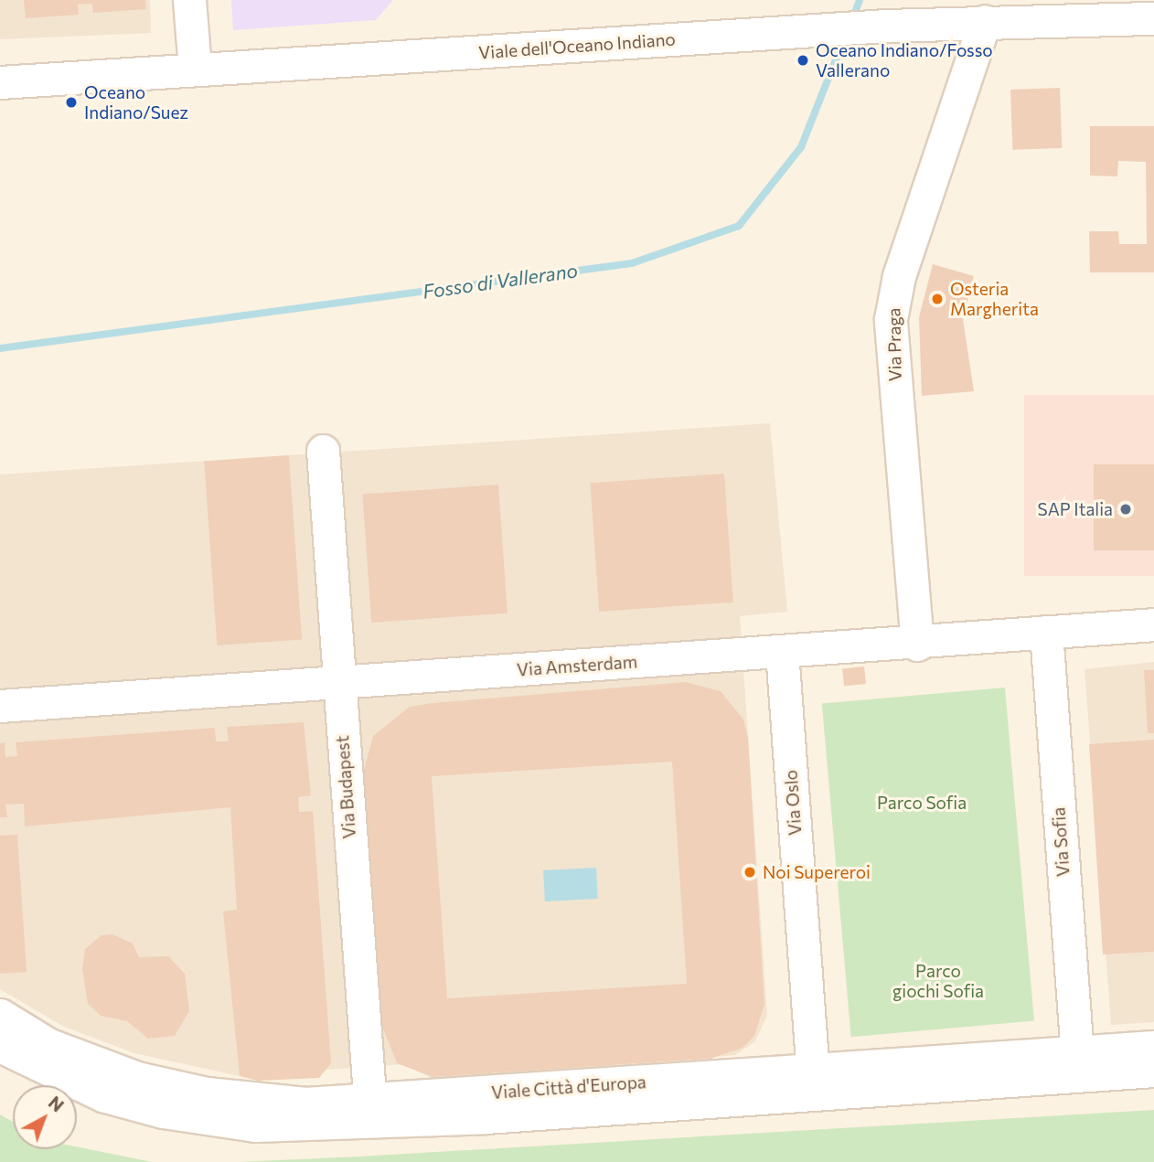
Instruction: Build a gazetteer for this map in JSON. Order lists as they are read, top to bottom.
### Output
{
  "streets": {
    "street": [
      "Viale dell'Oceano Indiano",
      "Via Praga",
      "Via Amsterdam",
      "Via Budapest",
      "Via Oslo",
      "Via Sofia",
      "Viale Città d'Europa"
    ]
  },
  "crossings": [
    ["Viale dell'Oceano Indiano", "Via Praga"],
    ["Via Praga", "Via Amsterdam"],
    ["Via Amsterdam", "Via Budapest"],
    ["Via Amsterdam", "Via Oslo"],
    ["Via Amsterdam", "Via Sofia"],
    ["Via Budapest", "Viale Città d'Europa"],
    ["Via Oslo", "Viale Città d'Europa"],
    ["Via Sofia", "Viale Città d'Europa"]
  ],
  "water": ["Fosso di Vallerano"],
  "parks": ["Parco Sofia", "Parco giochi Sofia"],
  "places": [
    "Oceano Indiano/Fosso Vallerano",
    "Oceano Indiano/Suez",
    "Osteria Margherita",
    "SAP Italia",
    "Noi Supereroi"
  ],
  "north": "top right"
}
